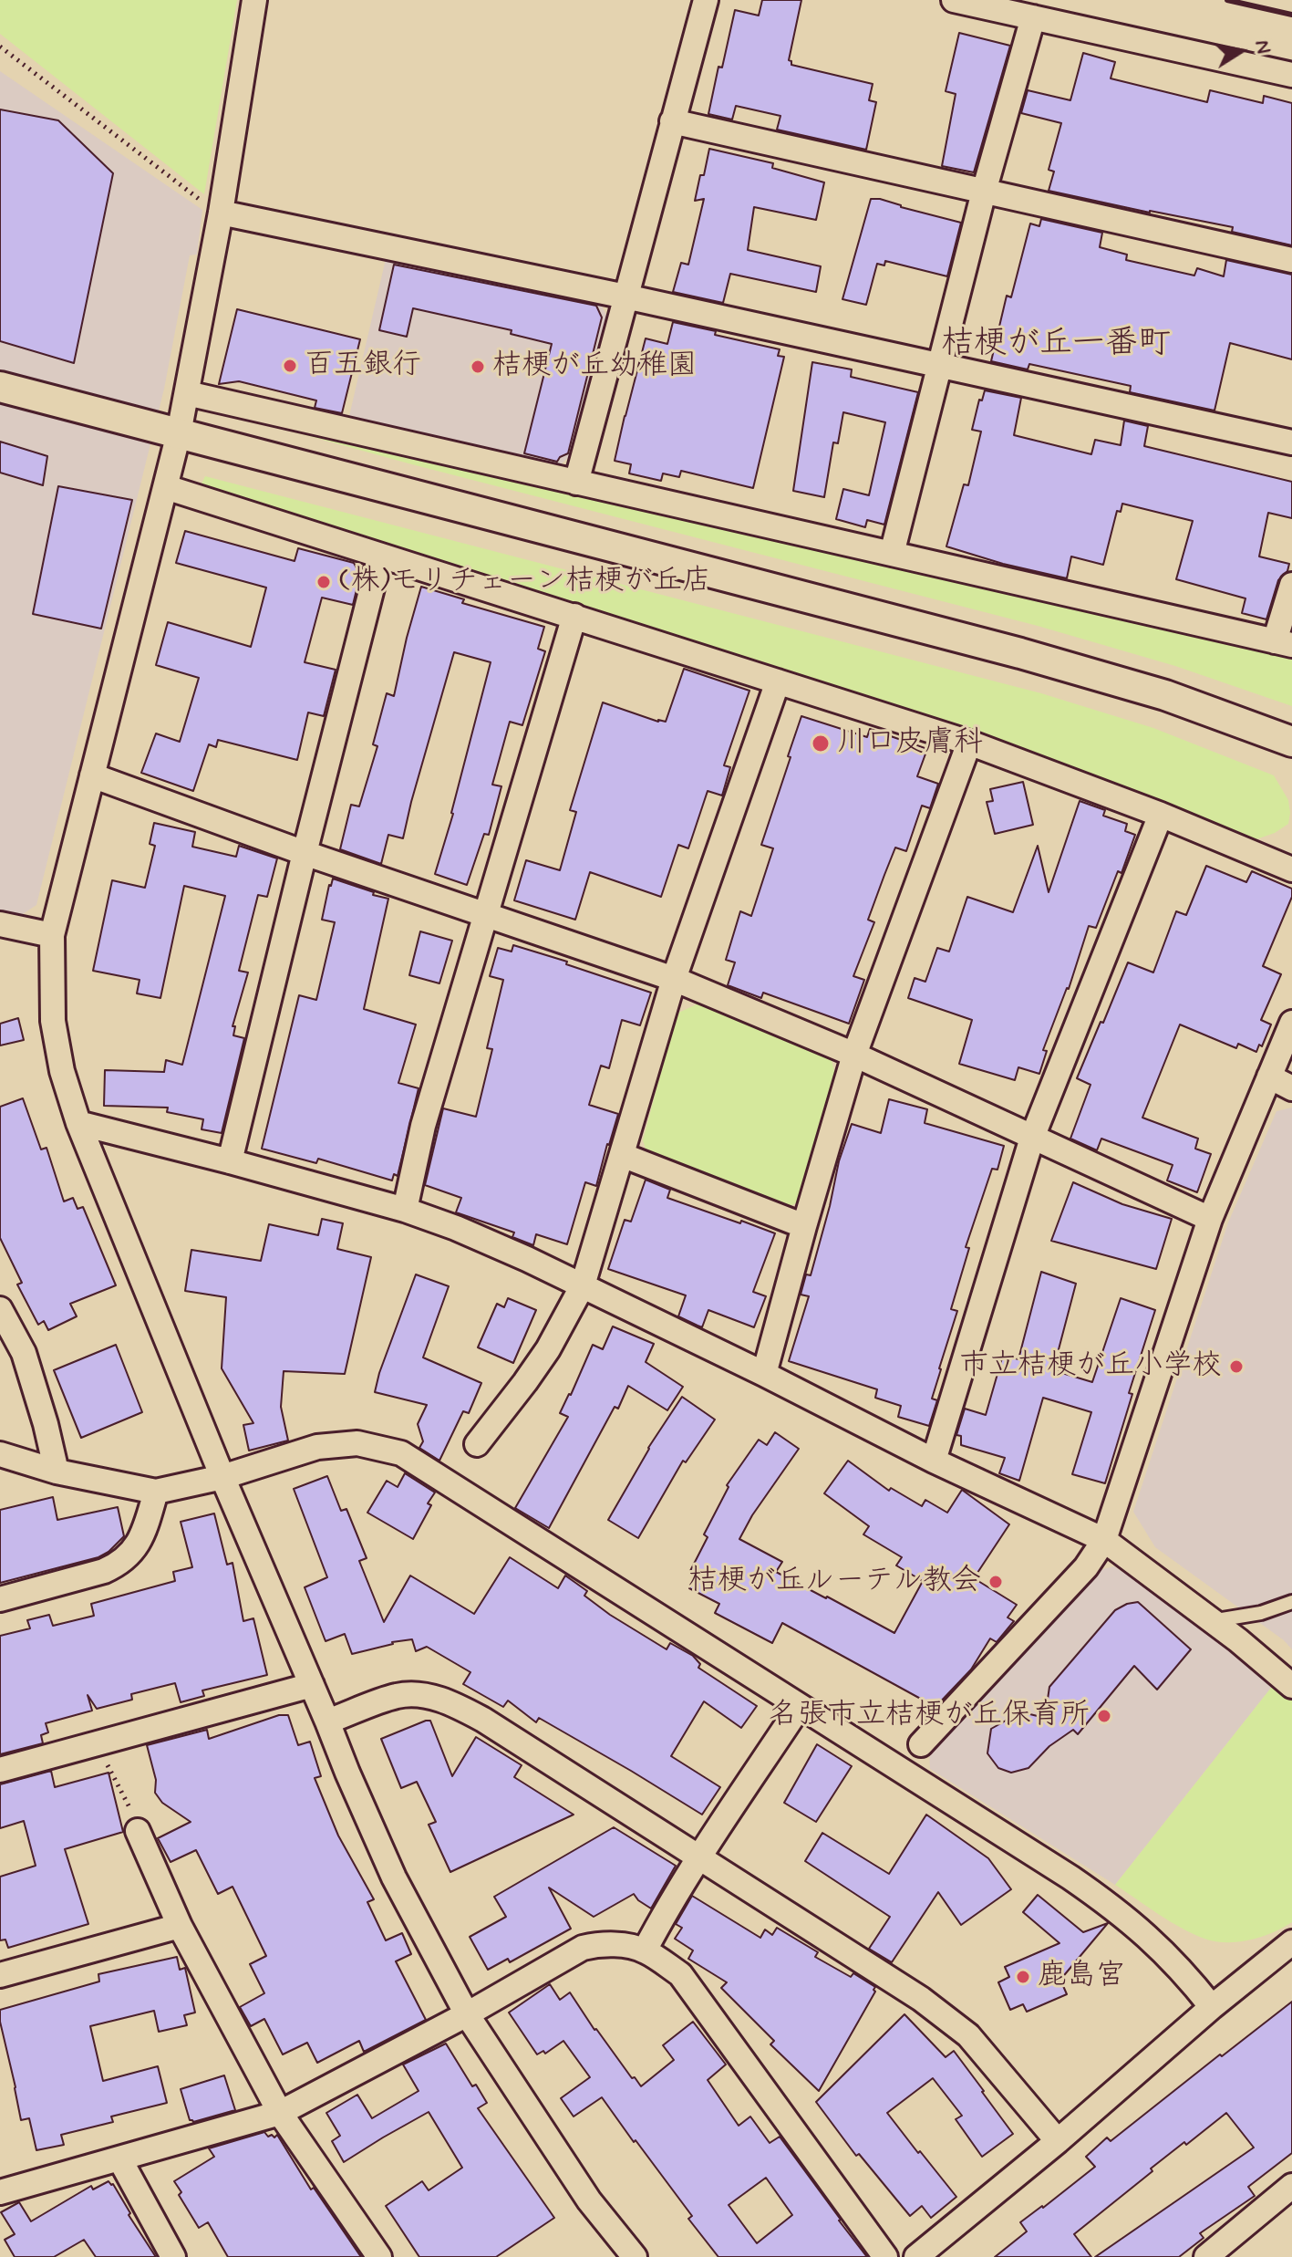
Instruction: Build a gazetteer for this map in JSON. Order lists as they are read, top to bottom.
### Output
{
  "districts": ["桔梗が丘一番町"],
  "places": [
    "百五銀行",
    "桔梗が丘幼稚園",
    "(株)モリチェーン桔梗が丘店",
    "川口皮膚科",
    "市立桔梗が丘小学校",
    "桔梗が丘ルーテル教会",
    "名張市立桔梗が丘保育所",
    "鹿島宮"
  ],
  "north": "right"
}
